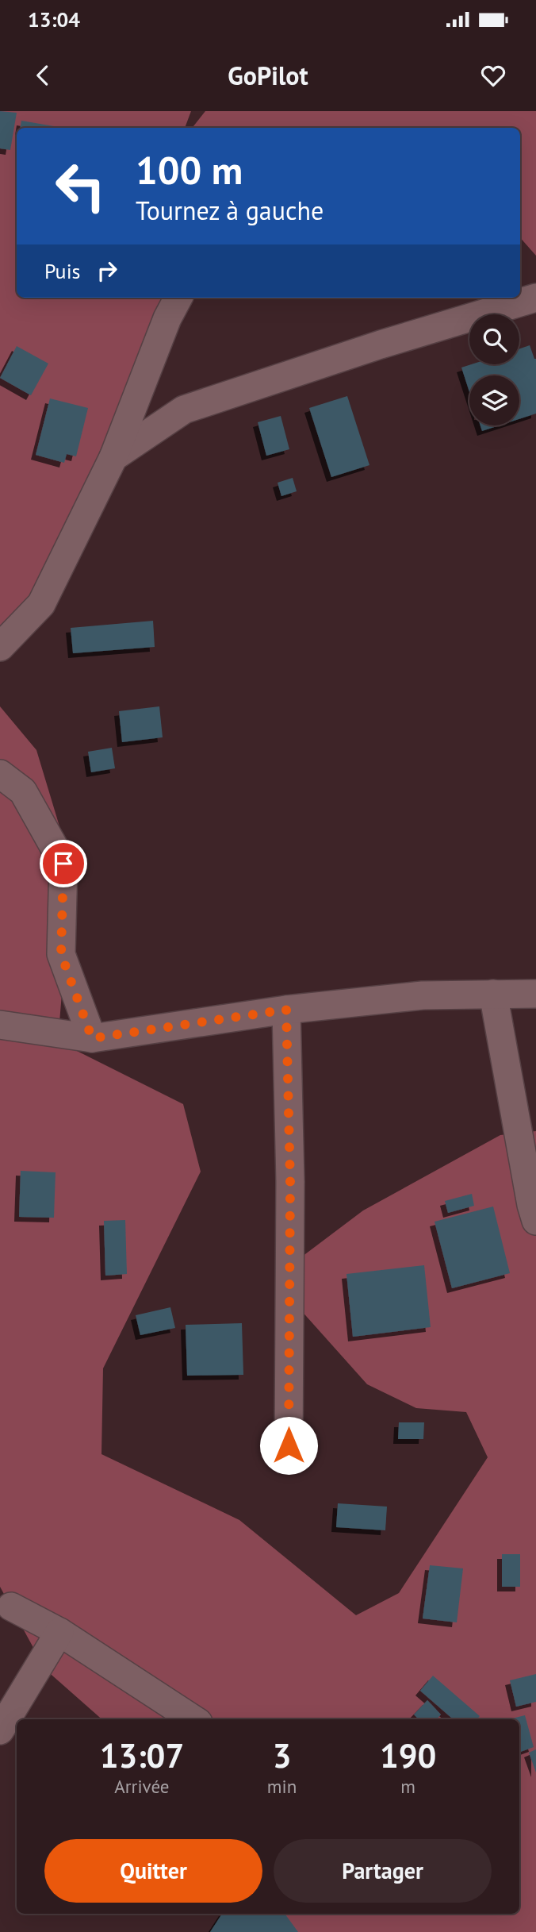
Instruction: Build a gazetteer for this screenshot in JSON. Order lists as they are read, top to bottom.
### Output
{
  "page": {
    "status": "13:04",
    "header": "GoPilot",
    "turn": ["100 m", "Tournez à gauche"],
    "then": "Puis",
    "eta": [
      "13:07",
      "Arrivée",
      "3",
      "min",
      "190",
      "m"
    ],
    "buttons": ["Quitter", "Partager"]
  }
}
